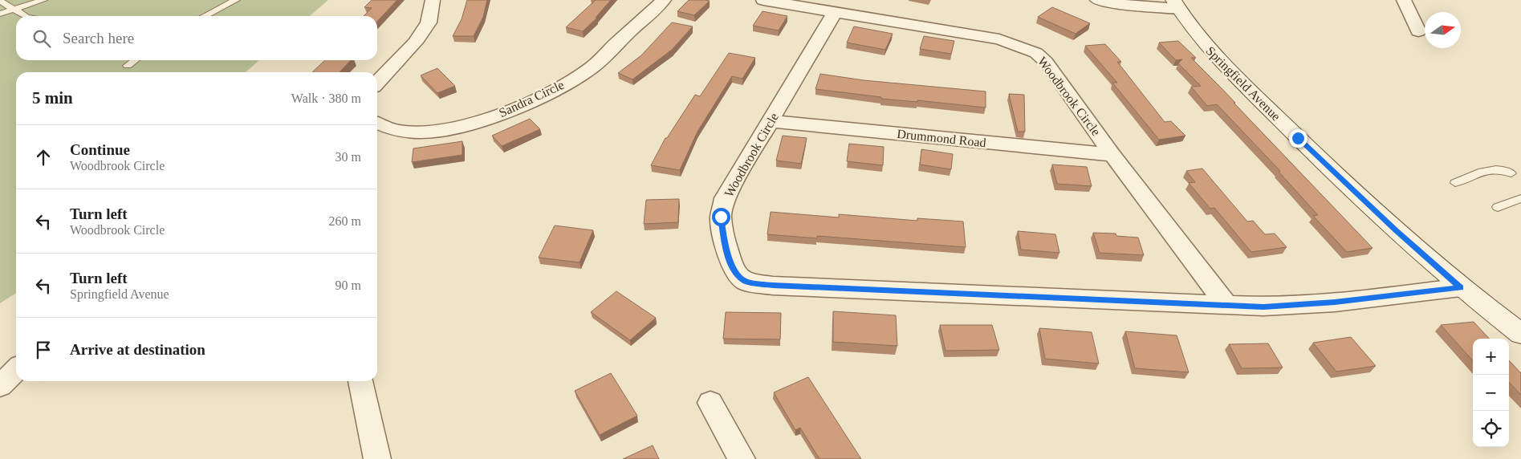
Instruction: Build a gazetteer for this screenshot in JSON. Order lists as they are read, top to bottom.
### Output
{
  "streets": {
    "main road": ["Springfield Avenue"],
    "street": ["Woodbrook Circle", "Sandra Circle", "Drummond Road"]
  },
  "crossings": [
    ["Springfield Avenue", "Woodbrook Circle"],
    ["Woodbrook Circle", "Drummond Road"]
  ],
  "north": "right",
  "page": {
    "search": "Search here",
    "heading": ["5 min", "Walk · 380 m"],
    "list": [
      ["Continue", "Woodbrook Circle", "30 m"],
      ["Turn left", "Woodbrook Circle", "260 m"],
      ["Turn left", "Springfield Avenue", "90 m"],
      "Arrive at destination"
    ],
    "map_buttons": ["+", "−"]
  }
}
